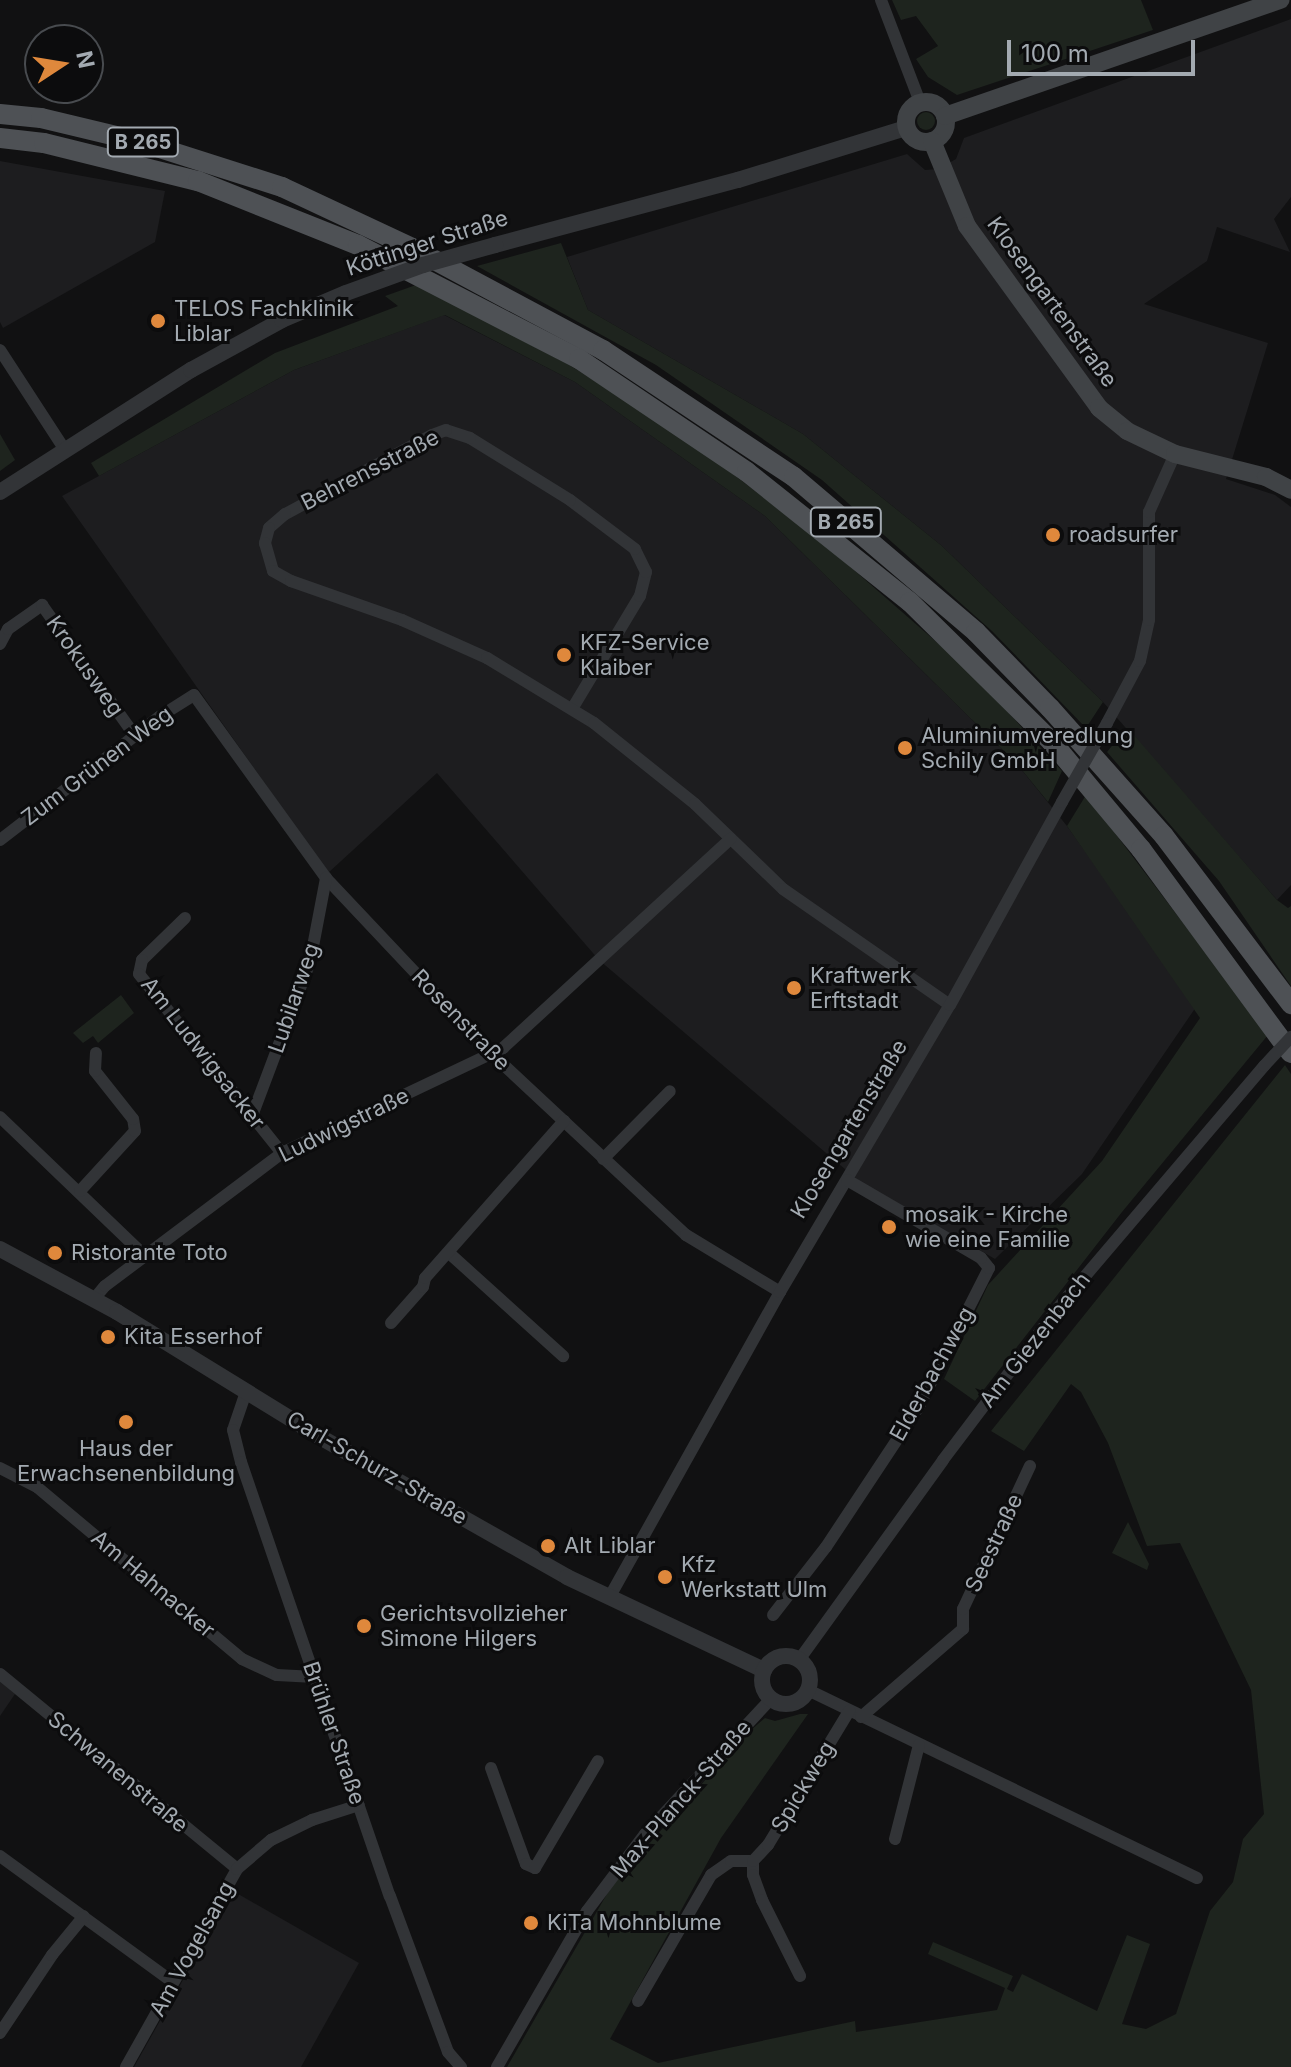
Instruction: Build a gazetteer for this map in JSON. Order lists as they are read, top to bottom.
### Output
{
  "streets": {
    "main road": ["B 265", "Klosengartenstraße"],
    "street": [
      "Köttinger Straße",
      "Behrensstraße",
      "Krokusweg",
      "Zum Grünen Weg",
      "Lubilarweg",
      "Rosenstraße",
      "Am Ludwigsacker",
      "Ludwigstraße",
      "Am Giezenbach",
      "Elderbachweg",
      "Carl-Schurz-Straße",
      "Seestraße",
      "Am Hahnacker",
      "Brühler Straße",
      "Schwanenstraße",
      "Spickweg",
      "Max-Planck-Straße",
      "Am Vogelsang"
    ]
  },
  "crossings": [
    ["Köttinger Straße", "Klosengartenstraße"],
    ["Klosengartenstraße", "Behrensstraße"],
    ["Klosengartenstraße", "Rosenstraße"],
    ["Klosengartenstraße", "Elderbachweg"],
    ["Klosengartenstraße", "Carl-Schurz-Straße"],
    ["Behrensstraße", "Ludwigstraße"],
    ["Krokusweg", "Zum Grünen Weg"],
    ["Zum Grünen Weg", "Rosenstraße"],
    ["Lubilarweg", "Rosenstraße"],
    ["Lubilarweg", "Am Ludwigsacker"],
    ["Rosenstraße", "Ludwigstraße"],
    ["Am Ludwigsacker", "Ludwigstraße"],
    ["Ludwigstraße", "Carl-Schurz-Straße"],
    ["Am Giezenbach", "Carl-Schurz-Straße"],
    ["Am Giezenbach", "Max-Planck-Straße"],
    ["Carl-Schurz-Straße", "Brühler Straße"],
    ["Carl-Schurz-Straße", "Max-Planck-Straße"],
    ["Seestraße", "Spickweg"],
    ["Am Hahnacker", "Brühler Straße"],
    ["Brühler Straße", "Am Vogelsang"],
    ["Schwanenstraße", "Am Vogelsang"]
  ],
  "places": [
    "TELOS Fachklinik Liblar",
    "roadsurfer",
    "KFZ-Service Klaiber",
    "Aluminiumveredlung Schily GmbH",
    "Kraftwerk Erftstadt",
    "mosaik - Kirche wie eine Familie",
    "Ristorante Toto",
    "Kita Esserhof",
    "Haus der Erwachsenenbildung",
    "Alt Liblar",
    "Kfz Werkstatt Ulm",
    "Gerichtsvollzieher Simone Hilgers",
    "KiTa Mohnblume"
  ],
  "scale_bar": "100 m",
  "north": "right"
}
